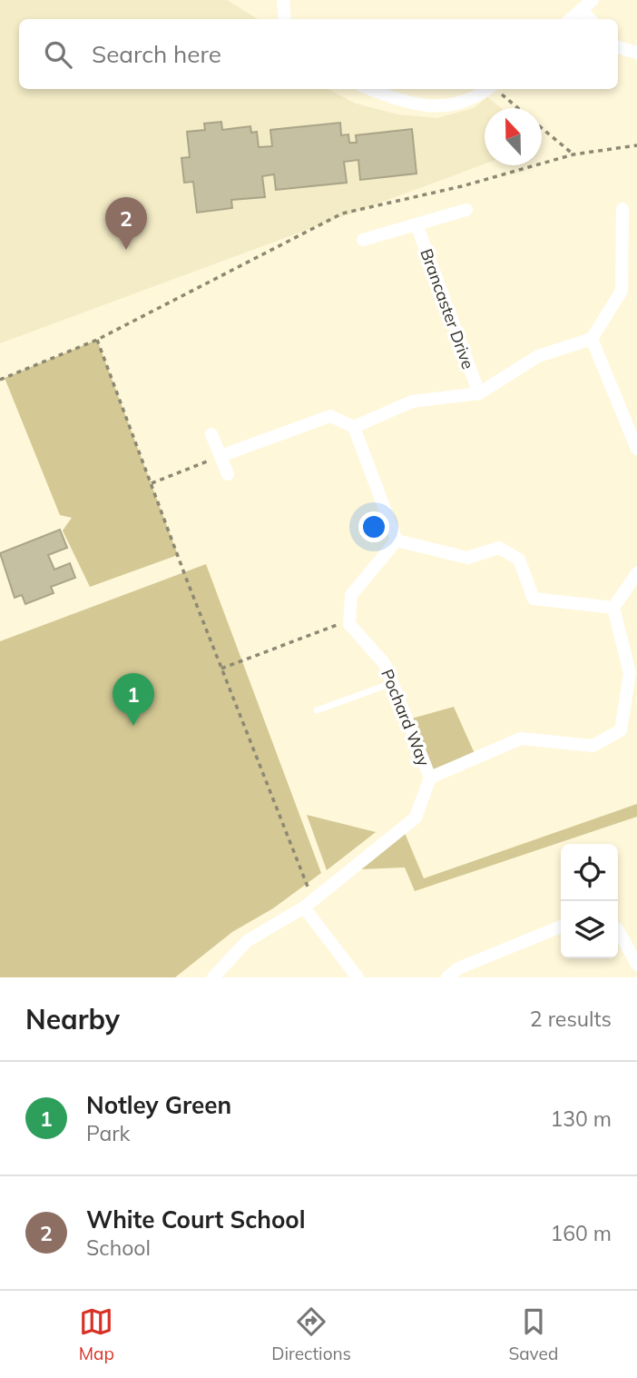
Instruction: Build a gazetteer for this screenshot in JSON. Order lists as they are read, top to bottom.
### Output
{
  "streets": {
    "street": ["Brancaster Drive", "Pochard Way"]
  },
  "north": "top",
  "page": {
    "search": "Search here",
    "pins": ["2", "1"],
    "heading": ["Nearby", "2 results"],
    "list": [
      {
        "mark": "1",
        "name": "Notley Green",
        "note": "Park",
        "value": "130 m"
      },
      {
        "mark": "2",
        "name": "White Court School",
        "note": "School",
        "value": "160 m"
      }
    ],
    "nav": ["Map", "Directions", "Saved"]
  }
}
